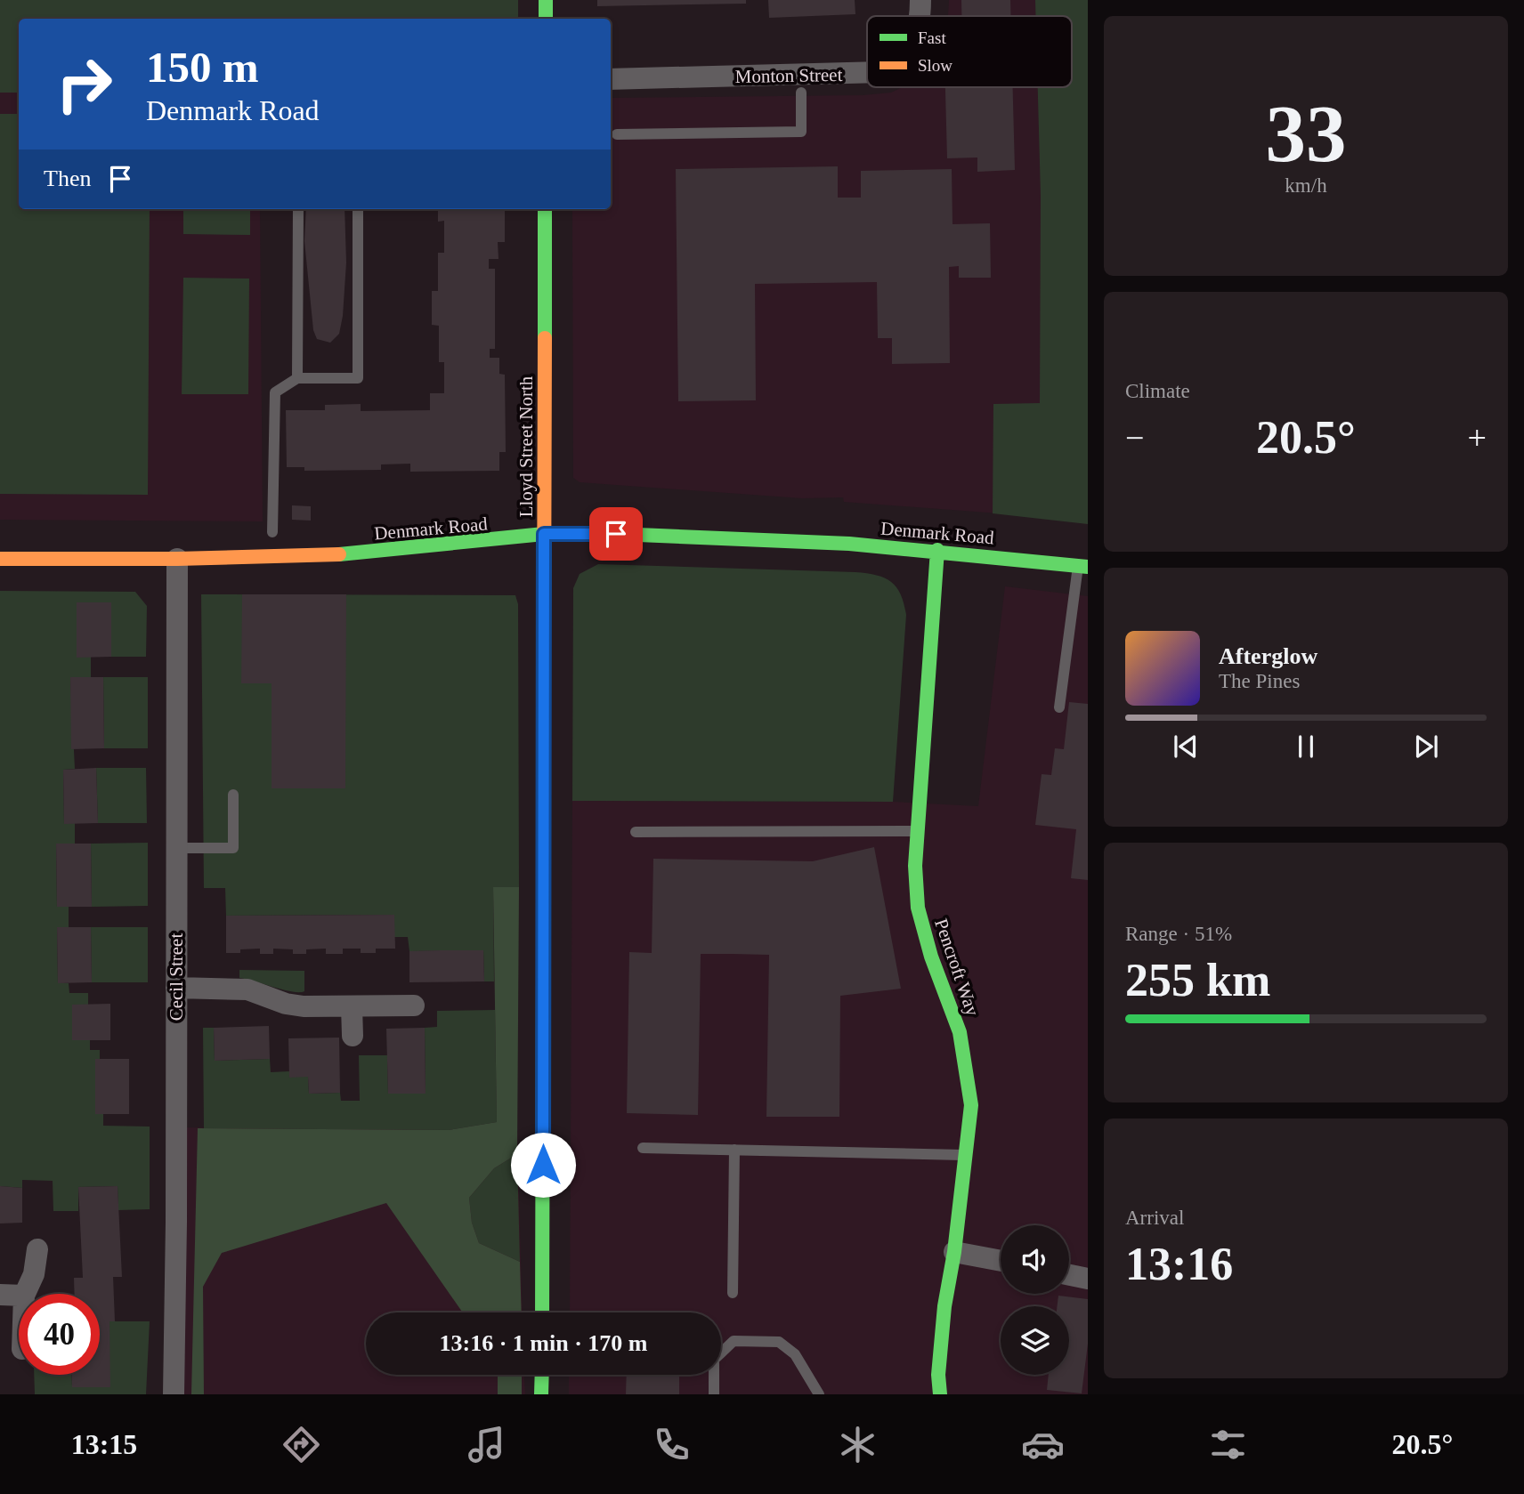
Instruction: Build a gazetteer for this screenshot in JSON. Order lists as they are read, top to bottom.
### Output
{
  "streets": {
    "street": [
      "Monton Street",
      "Lloyd Street North",
      "Denmark Road",
      "Pencroft Way",
      "Cecil Street"
    ]
  },
  "crossings": [
    ["Lloyd Street North", "Denmark Road"],
    ["Denmark Road", "Pencroft Way"],
    ["Denmark Road", "Cecil Street"]
  ],
  "legend": ["Fast", "Slow"],
  "page": {
    "tile": [
      ["33", "km/h"],
      "Climate",
      ["Range · 51%", "255 km"],
      ["Arrival", "13:16"]
    ],
    "turn": ["150 m", "Denmark Road"],
    "then": "Then",
    "heat": ["−", "20.5°", "+"],
    "song": ["Afterglow", "The Pines"],
    "limit": "40",
    "trip": "13:16 · 1 min · 170 m",
    "tabs": ["13:15", "20.5°"]
  }
}
